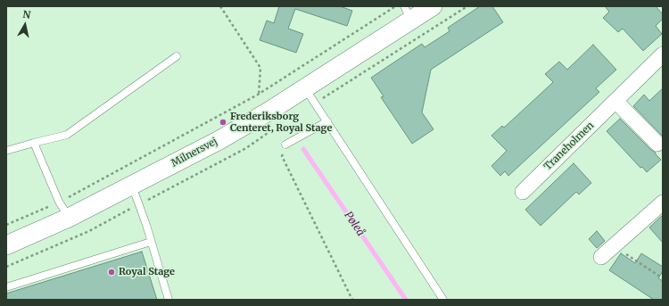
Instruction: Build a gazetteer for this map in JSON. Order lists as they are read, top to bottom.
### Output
{
  "streets": {
    "street": ["Traneholmen", "Milnersvej"]
  },
  "water": ["Pøleå"],
  "places": ["Frederiksborg Centeret, Royal Stage", "Royal Stage"],
  "north": "top"
}
